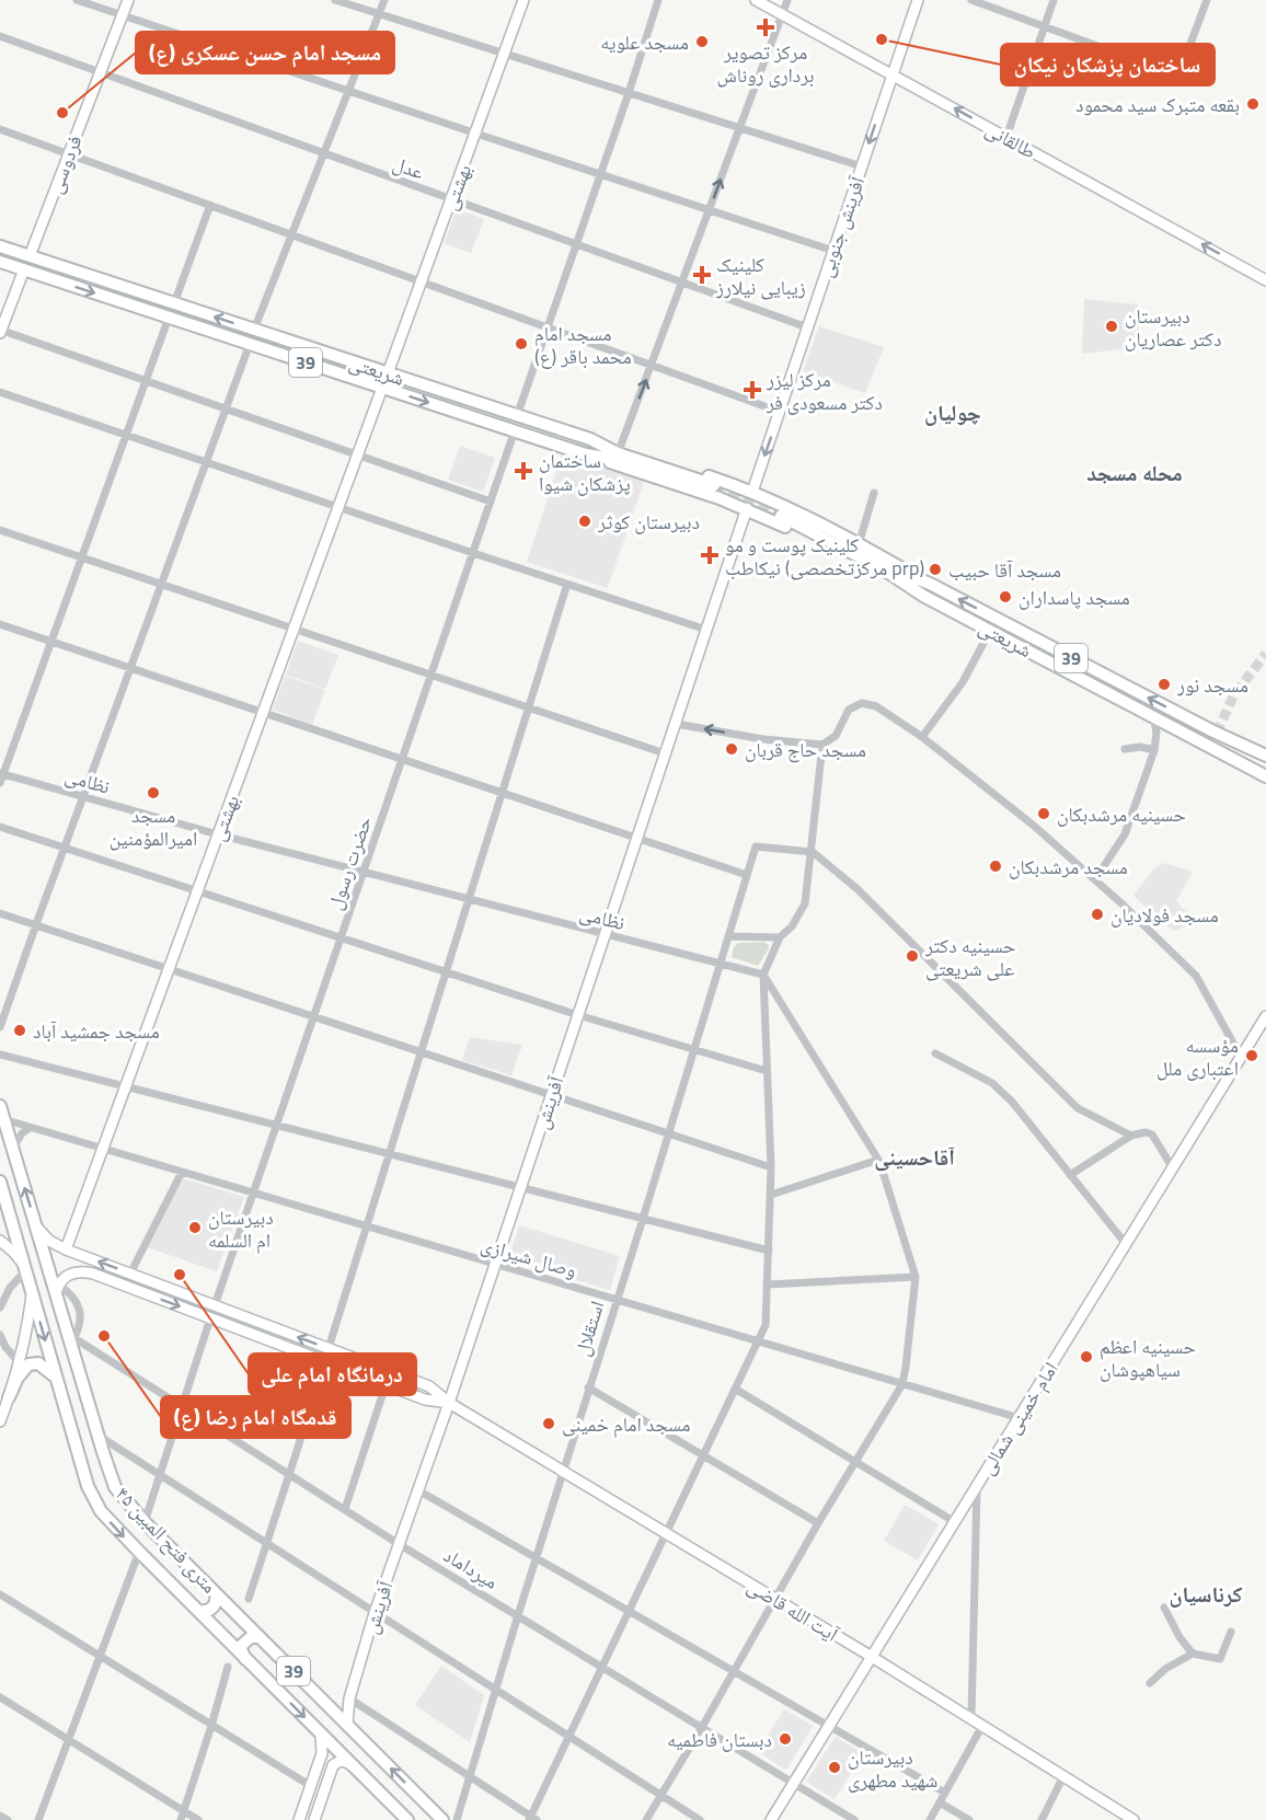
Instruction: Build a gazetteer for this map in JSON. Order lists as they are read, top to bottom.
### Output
{
  "streets": {
    "main road": [
      "طالقانی",
      "فردوسی",
      "بهشتی",
      "آفرینش جنوبی",
      "39",
      "شریعتی",
      "آفرینش",
      "امام خمینی شمالی",
      "۴۵ متری فتح المبین",
      "آیت الله قاضی"
    ],
    "street": [
      "عدل",
      "نظامی",
      "حضرت رسول",
      "وصال شیرازی",
      "استقلال",
      "میرداماد"
    ]
  },
  "crossings": [
    ["طالقانی", "آفرینش جنوبی"],
    ["فردوسی", "عدل"],
    ["فردوسی", "شریعتی"],
    ["عدل", "بهشتی"],
    ["عدل", "آفرینش جنوبی"],
    ["بهشتی", "شریعتی"],
    ["بهشتی", "نظامی"],
    ["بهشتی", "وصال شیرازی"],
    ["بهشتی", "آیت الله قاضی"],
    ["39", "شریعتی"],
    ["شریعتی", "حضرت رسول"],
    ["نظامی", "حضرت رسول"],
    ["نظامی", "آفرینش"],
    ["نظامی", "استقلال"],
    ["حضرت رسول", "وصال شیرازی"],
    ["حضرت رسول", "آیت الله قاضی"],
    ["آفرینش", "وصال شیرازی"],
    ["آفرینش", "۴۵ متری فتح المبین"],
    ["آفرینش", "میرداماد"],
    ["آفرینش", "آیت الله قاضی"],
    ["وصال شیرازی", "استقلال"],
    ["وصال شیرازی", "امام خمینی شمالی"],
    ["وصال شیرازی", "۴۵ متری فتح المبین"],
    ["استقلال", "میرداماد"],
    ["استقلال", "آیت الله قاضی"],
    ["امام خمینی شمالی", "میرداماد"],
    ["امام خمینی شمالی", "آیت الله قاضی"],
    ["۴۵ متری فتح المبین", "میرداماد"],
    ["۴۵ متری فتح المبین", "آیت الله قاضی"]
  ],
  "one_way": ["طالقانی", "آفرینش جنوبی"],
  "districts": [
    "چولیان",
    "محله مسجد",
    "آقاحسینی",
    "کرناسیان"
  ],
  "places": {
    "health": [
      "مرکز تصویر برداری روناش",
      "کلینیک زیبایی نیلارز",
      "مرکز لیزر دکتر مسعودی فر",
      "ساختمان پزشکان شیوا",
      "کلینیک پوست و مو نیکاطب (مرکزتخصصی prp)"
    ],
    "other": [
      "ساختمان پزشکان نیکان",
      "مسجد علویه",
      "بقعه متبرک سید محمود",
      "مسجد امام حسن عسکری (ع)",
      "دبیرستان دکتر عصاریان",
      "مسجد امام محمد باقر (ع)",
      "دبیرستان کوثر",
      "مسجد آقا حبیب",
      "مسجد پاسداران",
      "مسجد نور",
      "مسجد حاج قربان",
      "مسجد امیرالمؤمنین",
      "حسینیه مرشدبکان",
      "مسجد مرشدبکان",
      "مسجد فولادیان",
      "حسینیه دکتر علی شریعتی",
      "مسجد جمشید آباد",
      "مؤسسه اعتباری ملل",
      "دبیرستان ام السلمه",
      "درمانگاه امام علی",
      "قدمگاه امام رضا (ع)",
      "حسینیه اعظم سیاهپوشان",
      "مسجد امام خمینی",
      "دبستان فاطمیه",
      "دبیرستان شهید مطهری"
    ]
  }
}
